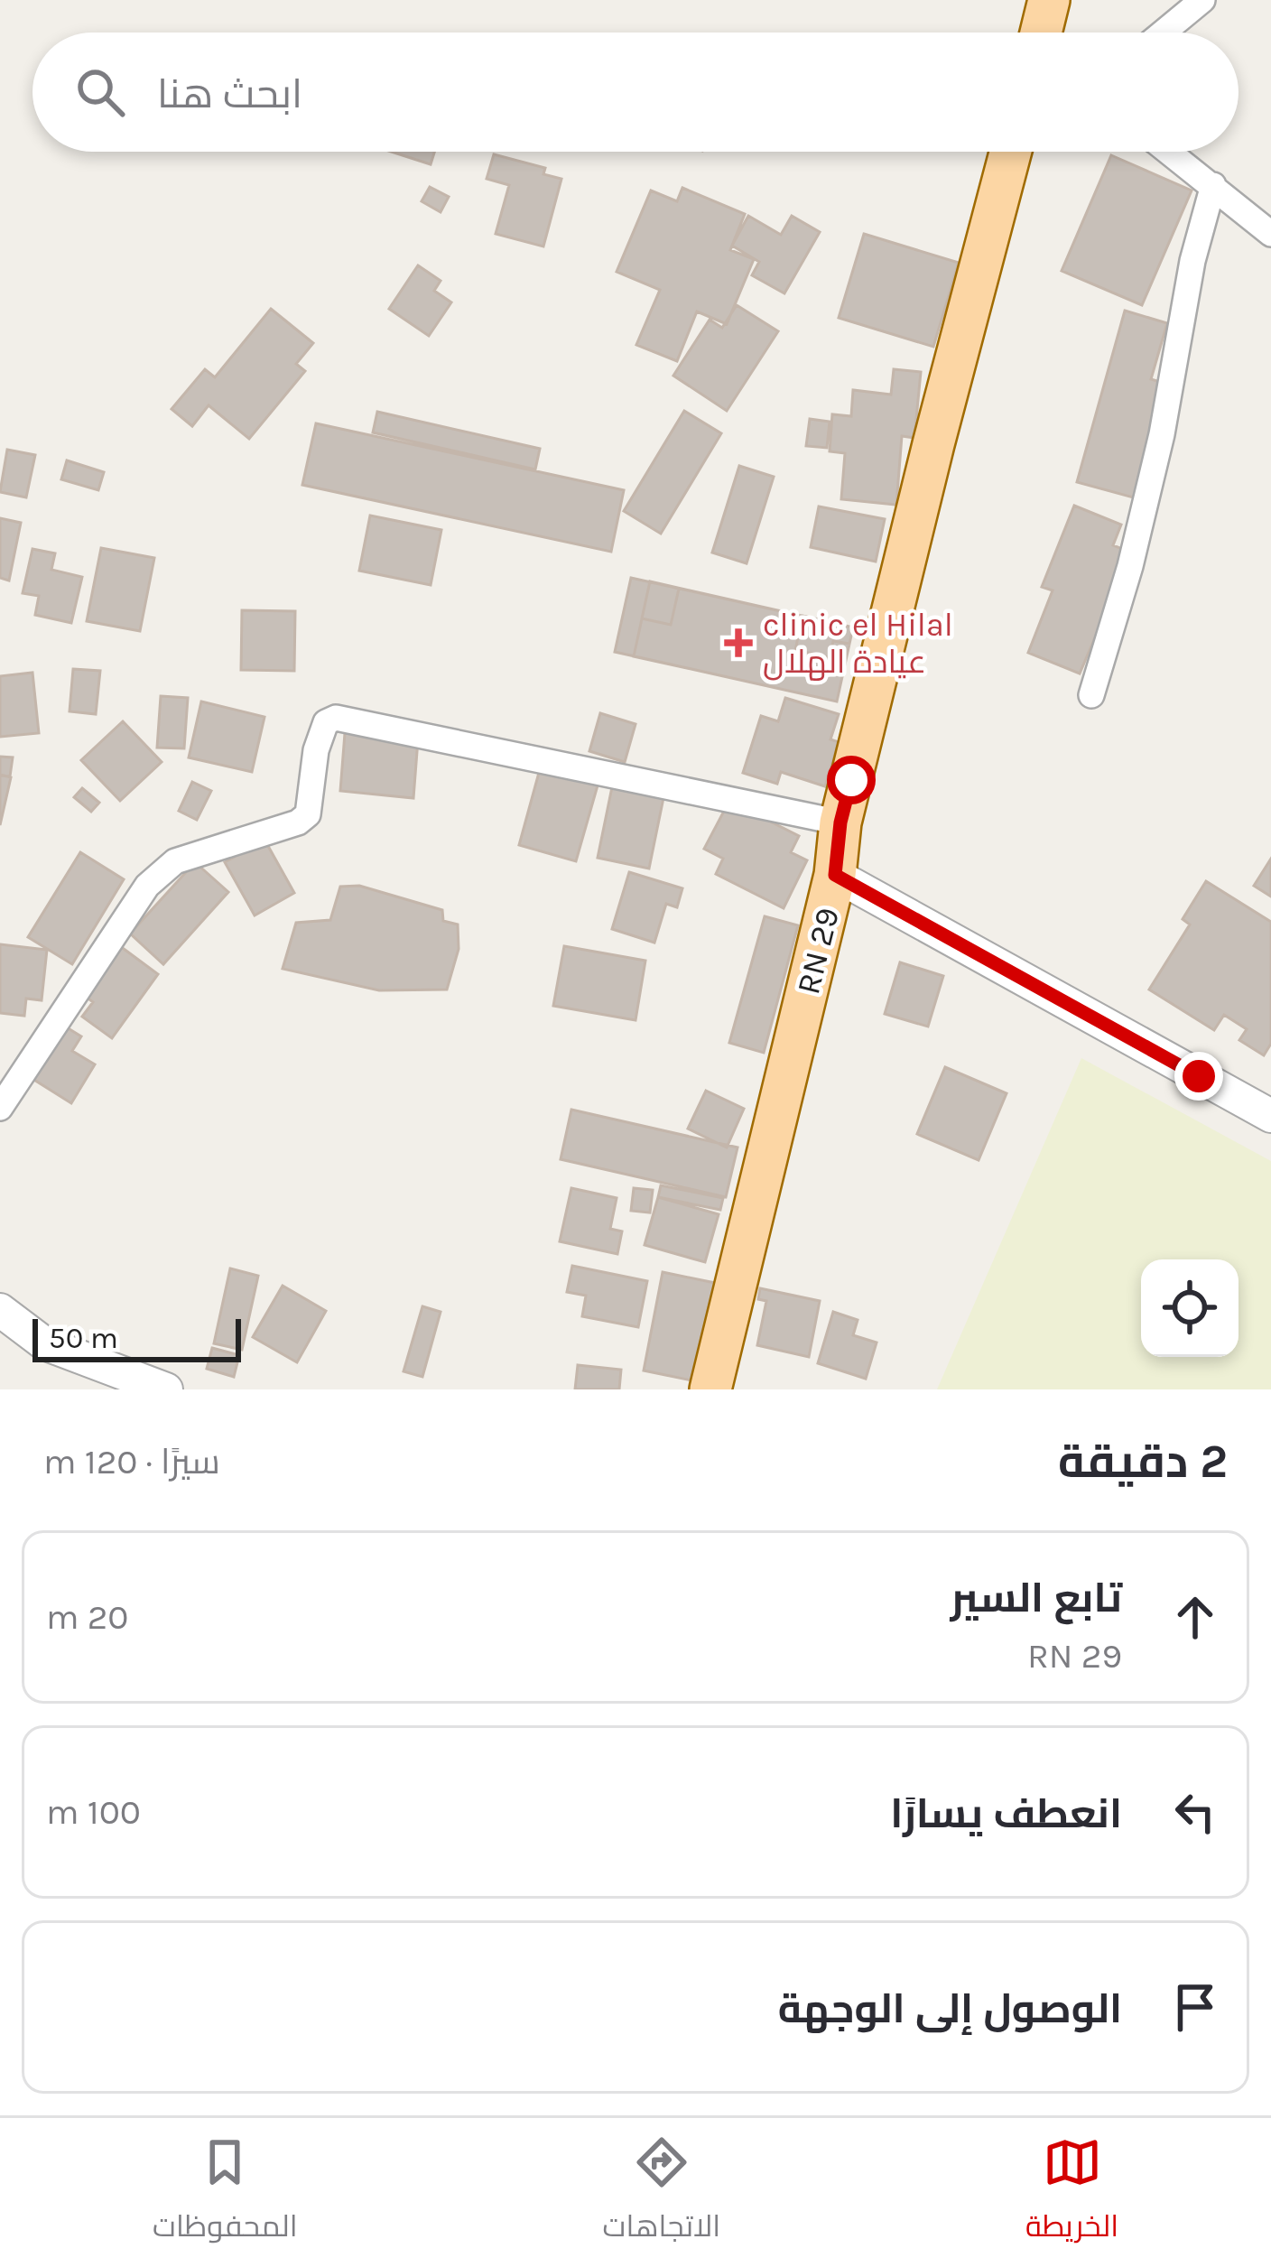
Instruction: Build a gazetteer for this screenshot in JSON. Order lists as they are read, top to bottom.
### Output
{
  "streets": {
    "main road": ["RN 29"]
  },
  "places": {
    "health": ["clinic el Hilal عيادة الهلال"]
  },
  "scale_bar": "50 m",
  "page": {
    "search": "ابحث هنا",
    "scale": "50 m",
    "heading": ["2 دقيقة", "سيرًا · 120 m"],
    "list": [
      ["تابع السير", "RN 29", "20 m"],
      ["انعطف يسارًا", "100 m"],
      "الوصول إلى الوجهة"
    ],
    "nav": ["الخريطة", "الاتجاهات", "المحفوظات"]
  }
}
